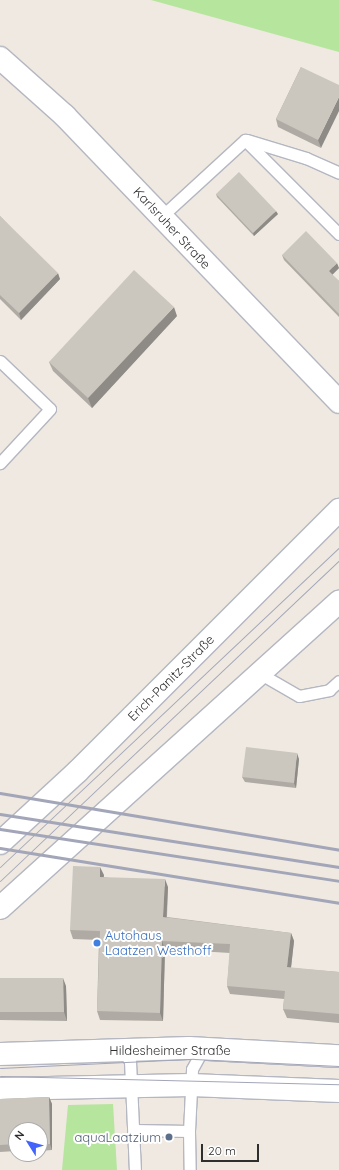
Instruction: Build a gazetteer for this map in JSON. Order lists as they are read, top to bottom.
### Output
{
  "streets": {
    "main road": ["Karlsruher Straße", "Erich-Panitz-Straße", "Hildesheimer Straße"]
  },
  "places": ["Autohaus Laatzen Westhoff", "aquaLaatzium"],
  "scale_bar": "20 m",
  "north": "top left"
}
